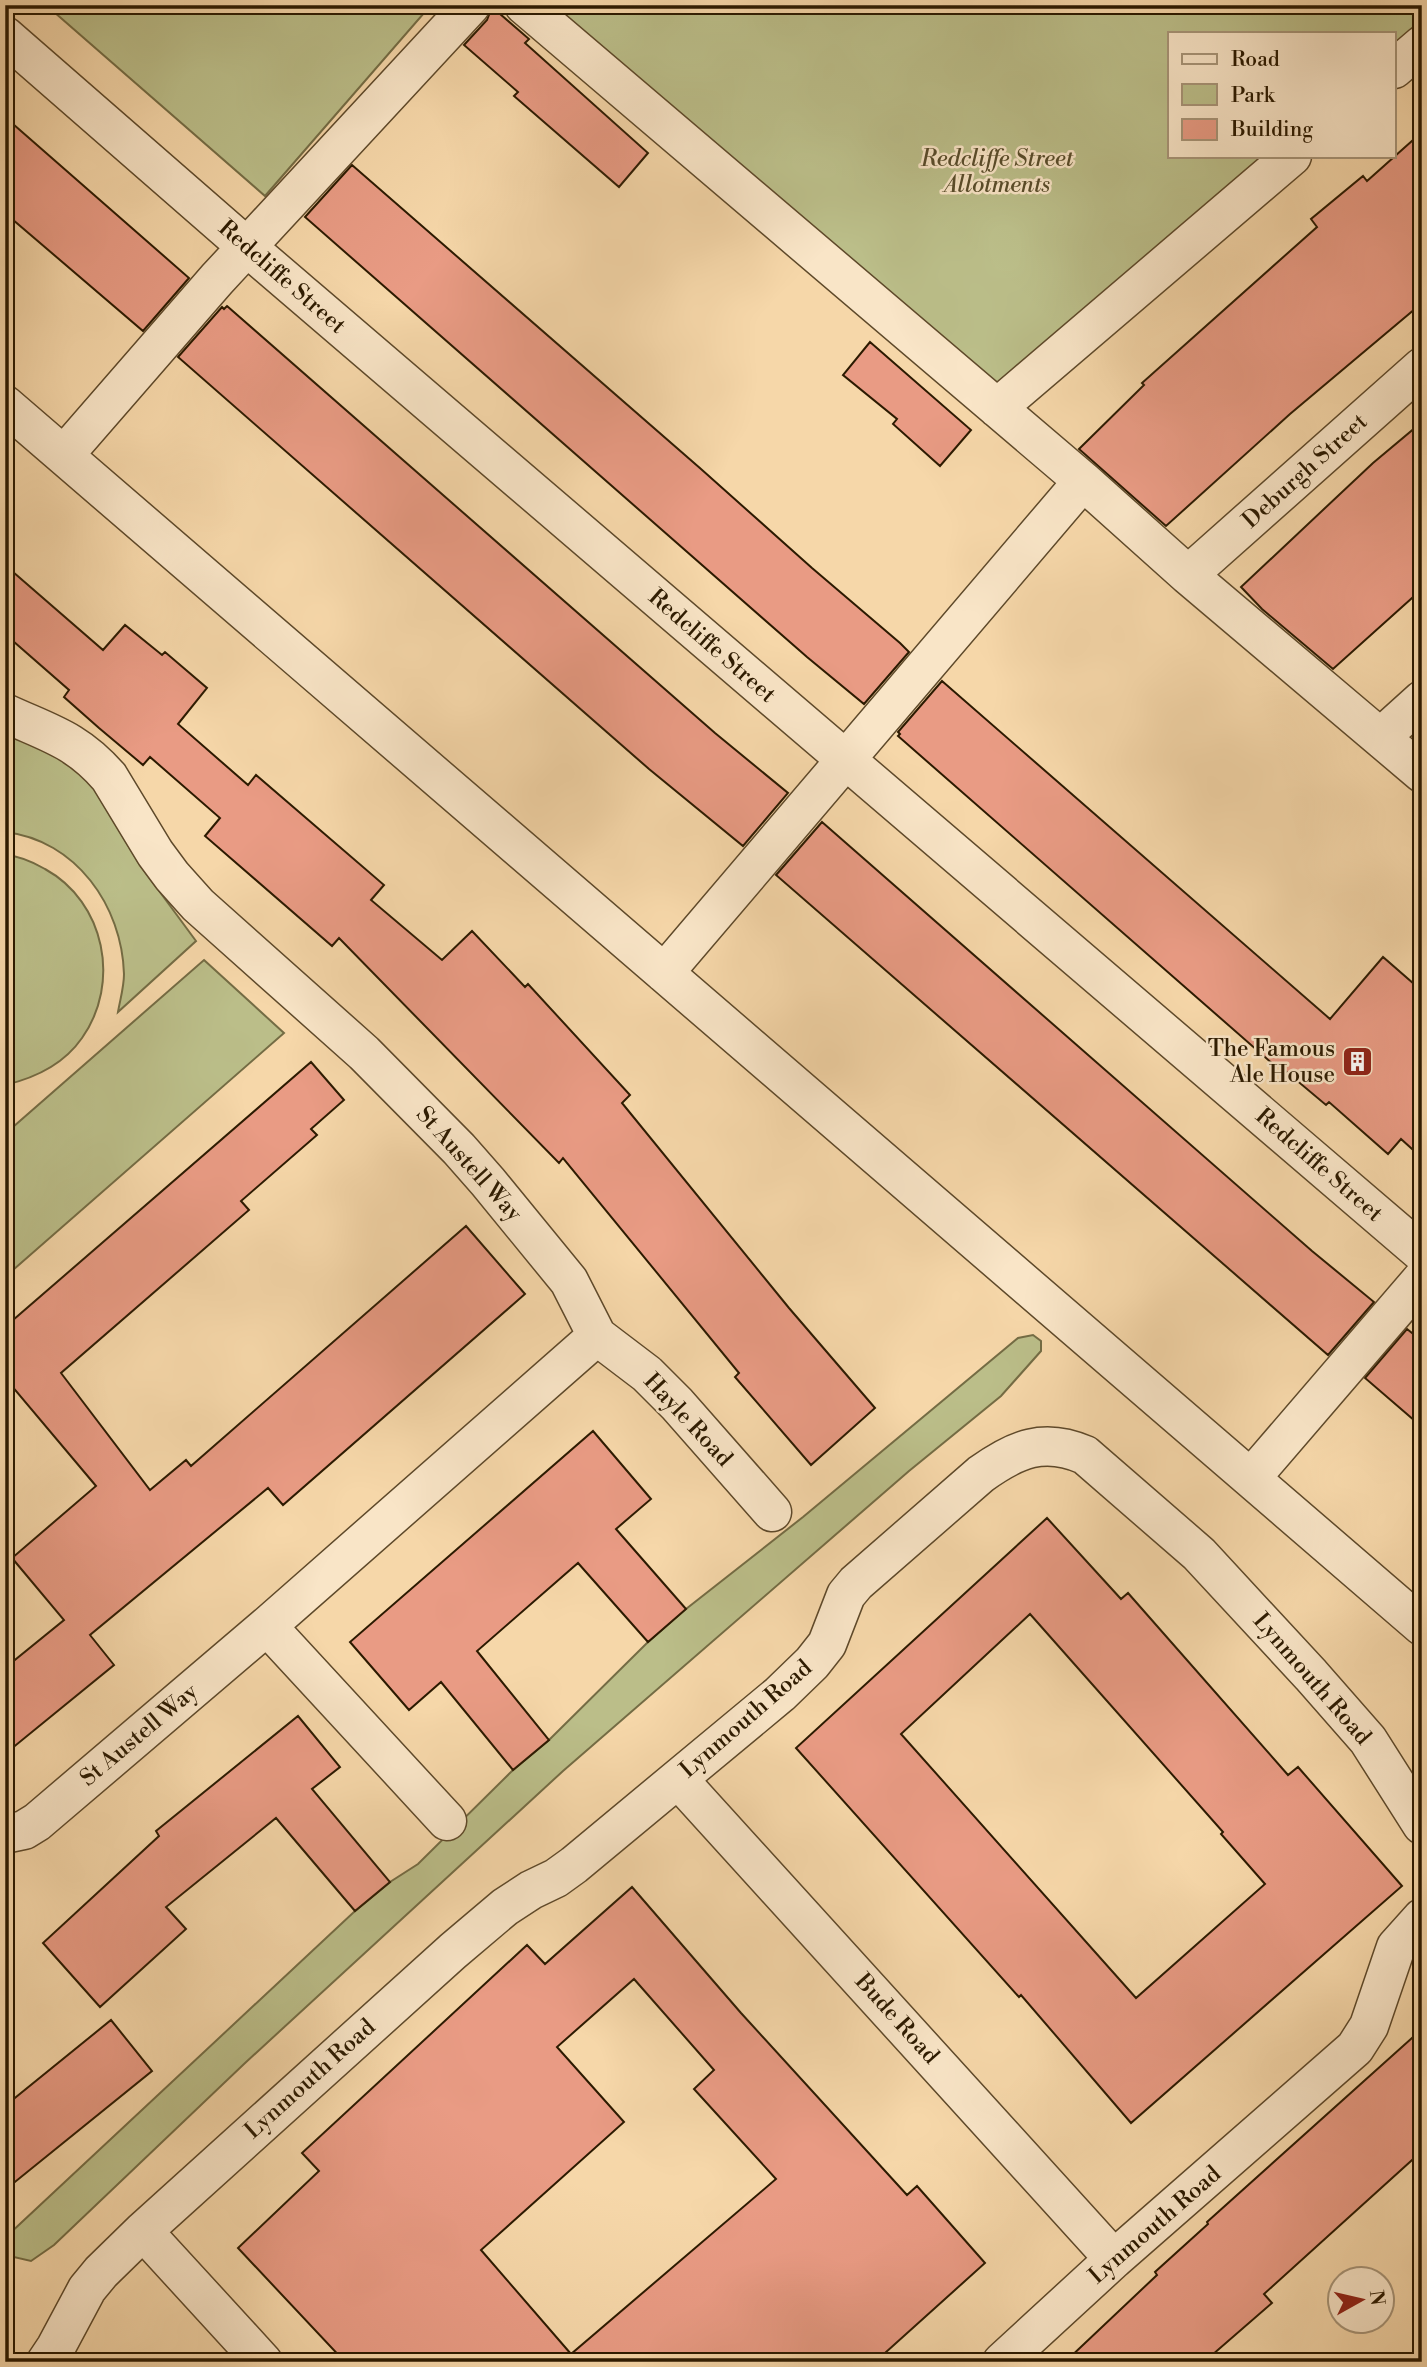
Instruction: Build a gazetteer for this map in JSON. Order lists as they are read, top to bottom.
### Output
{
  "streets": {
    "street": [
      "Redcliffe Street",
      "Deburgh Street",
      "St Austell Way",
      "Hayle Road",
      "Lynmouth Road",
      "Bude Road"
    ]
  },
  "crossings": [
    ["St Austell Way", "Hayle Road"],
    ["Lynmouth Road", "Bude Road"]
  ],
  "parks": ["Redcliffe Street Allotments"],
  "places": {
    "building": ["The Famous Ale House"]
  },
  "legend": ["Road", "Park", "Building"],
  "north": "right"
}
